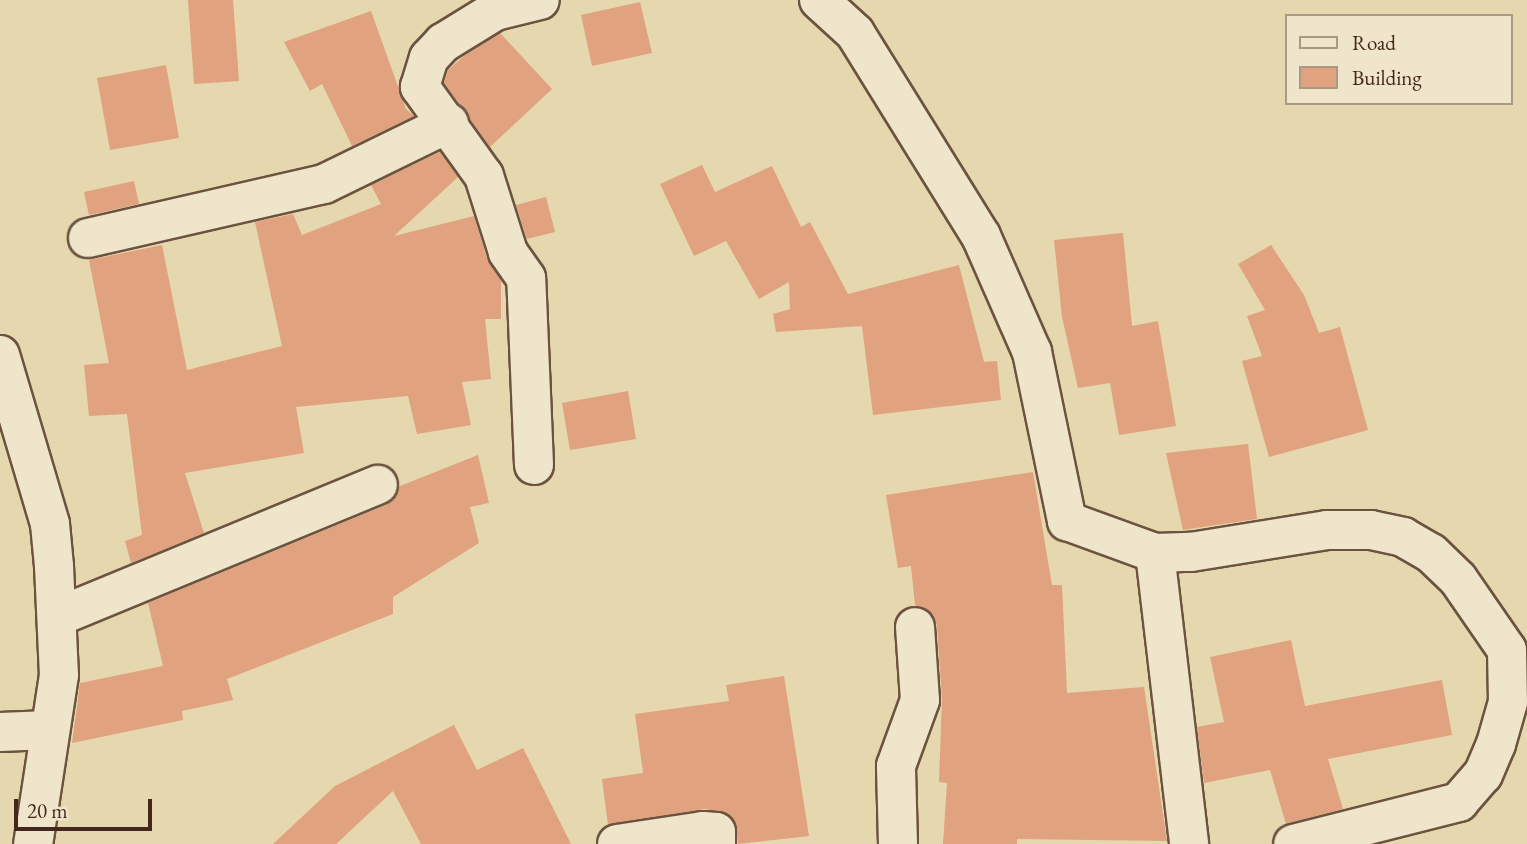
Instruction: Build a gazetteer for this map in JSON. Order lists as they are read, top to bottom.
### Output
{
  "legend": ["Road", "Building"],
  "scale_bar": "20 m"
}
